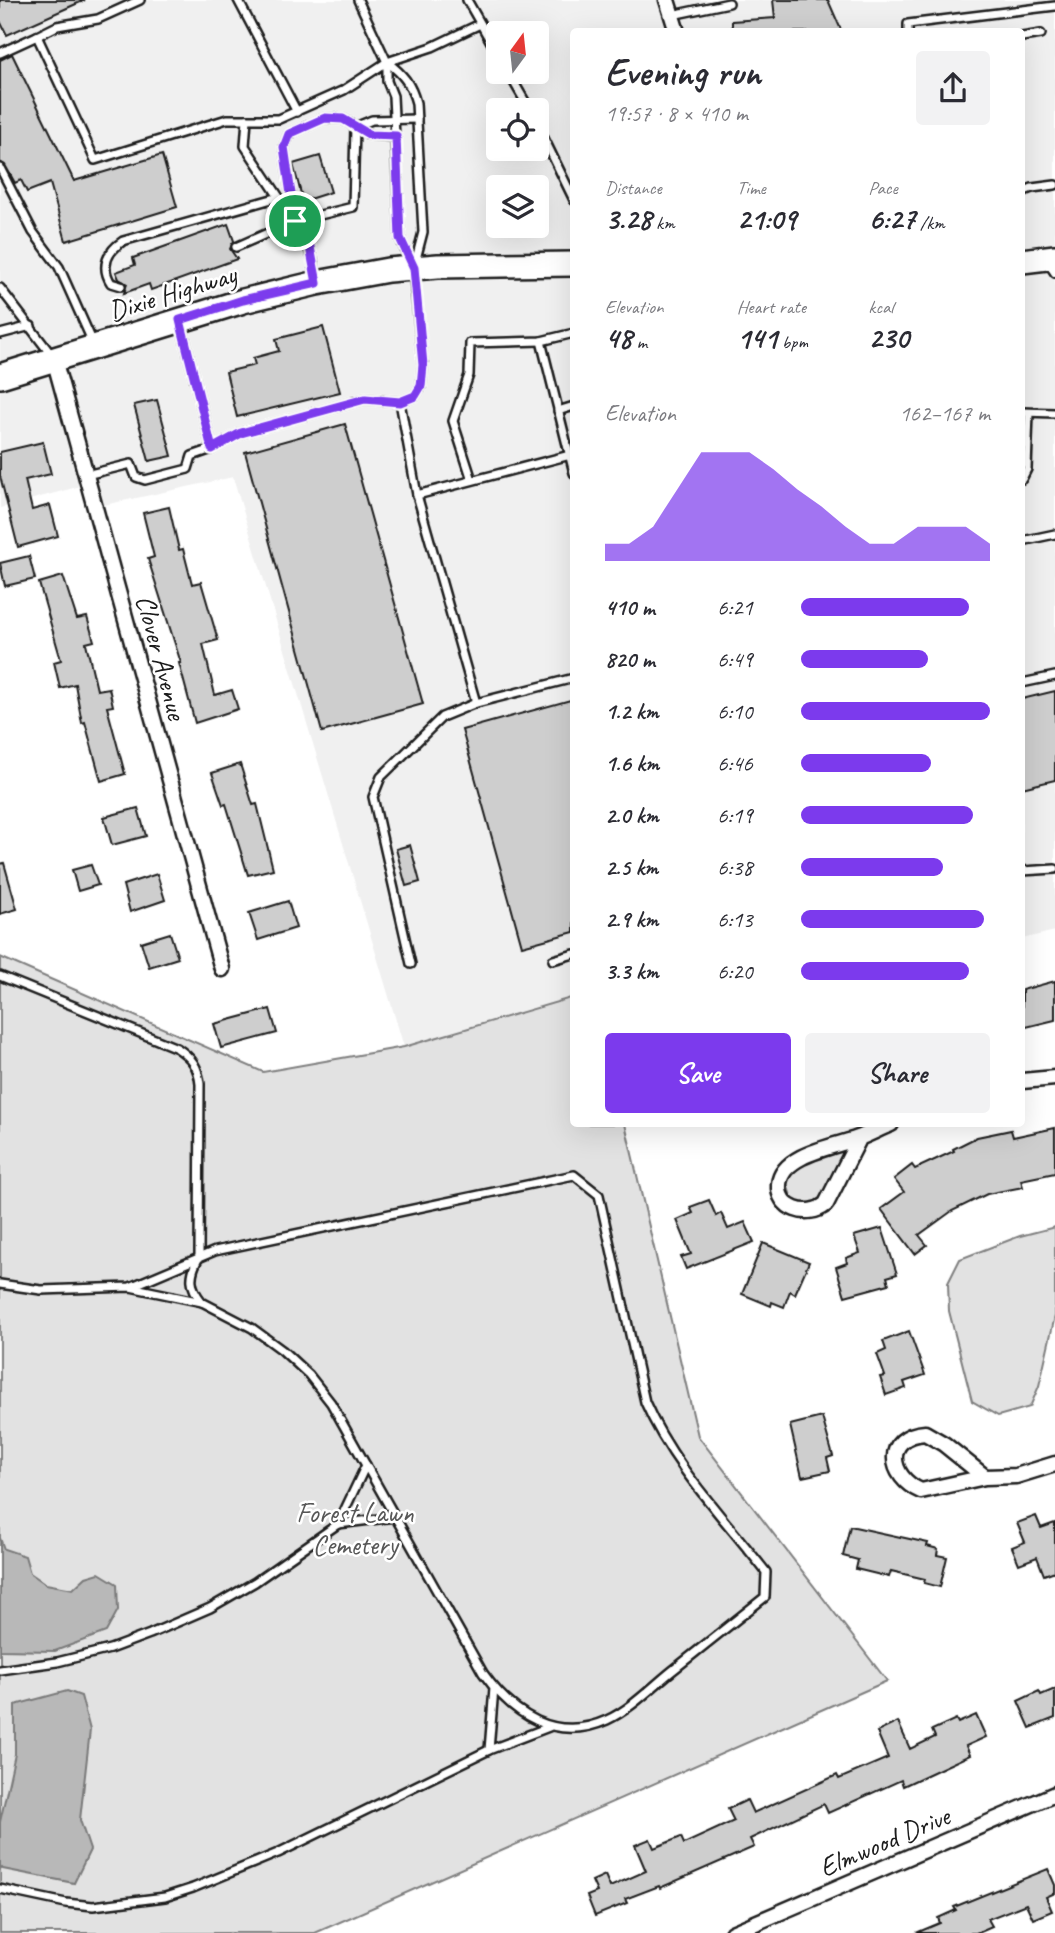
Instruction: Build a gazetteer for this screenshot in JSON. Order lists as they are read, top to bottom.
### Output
{
  "streets": {
    "main road": ["Dixie Highway"],
    "street": ["Clover Avenue", "Elmwood Drive"]
  },
  "crossings": [
    ["Dixie Highway", "Clover Avenue"]
  ],
  "parks": ["Forest Lawn Cemetery"],
  "north": "top",
  "page": {
    "heading": ["Evening run", "19:57 · 8 × 410 m"],
    "stats": [
      ["Distance", "3.28 km"],
      ["Time", "21:09"],
      ["Pace", "6:27 /km"],
      ["Elevation", "48 m"],
      ["Heart rate", "141 bpm"],
      ["kcal", "230"]
    ],
    "chart": ["Elevation", "162–167 m"],
    "list": [
      {
        "name": "410 m",
        "note": "6:21"
      },
      {
        "name": "820 m",
        "note": "6:49"
      },
      {
        "name": "1.2 km",
        "note": "6:10"
      },
      {
        "name": "1.6 km",
        "note": "6:46"
      },
      {
        "name": "2.0 km",
        "note": "6:19"
      },
      {
        "name": "2.5 km",
        "note": "6:38"
      },
      {
        "name": "2.9 km",
        "note": "6:13"
      },
      {
        "name": "3.3 km",
        "note": "6:20"
      }
    ],
    "buttons": ["Save", "Share"]
  }
}
